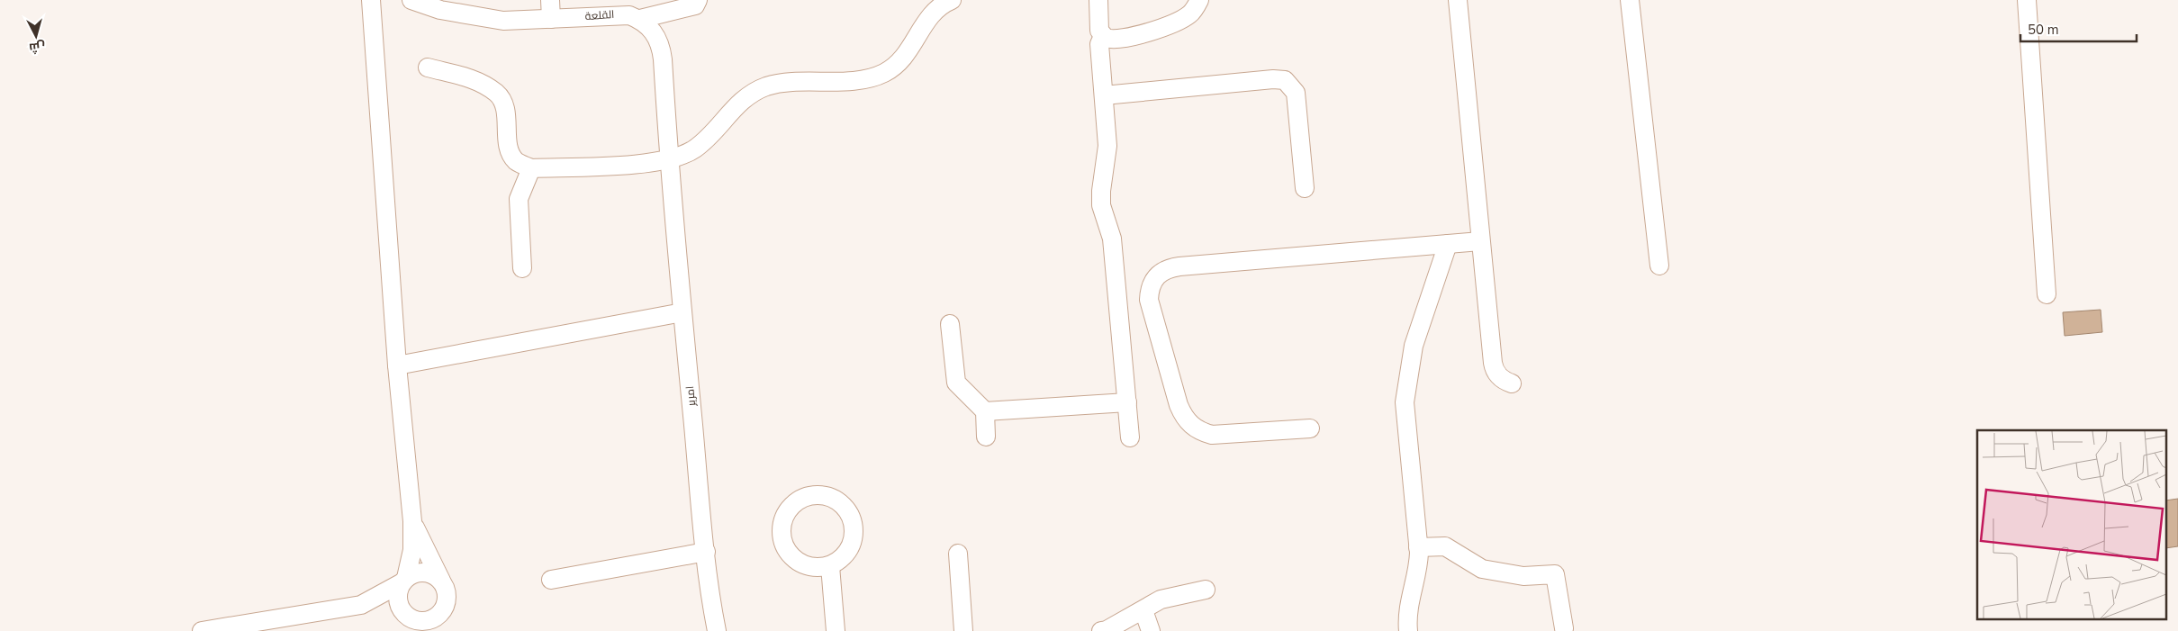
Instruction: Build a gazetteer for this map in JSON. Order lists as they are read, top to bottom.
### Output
{
  "streets": {
    "street": ["القلعة", "امرير"]
  },
  "crossings": [
    ["القلعة", "امرير"]
  ],
  "scale_bar": "50 m",
  "north": "bottom"
}
